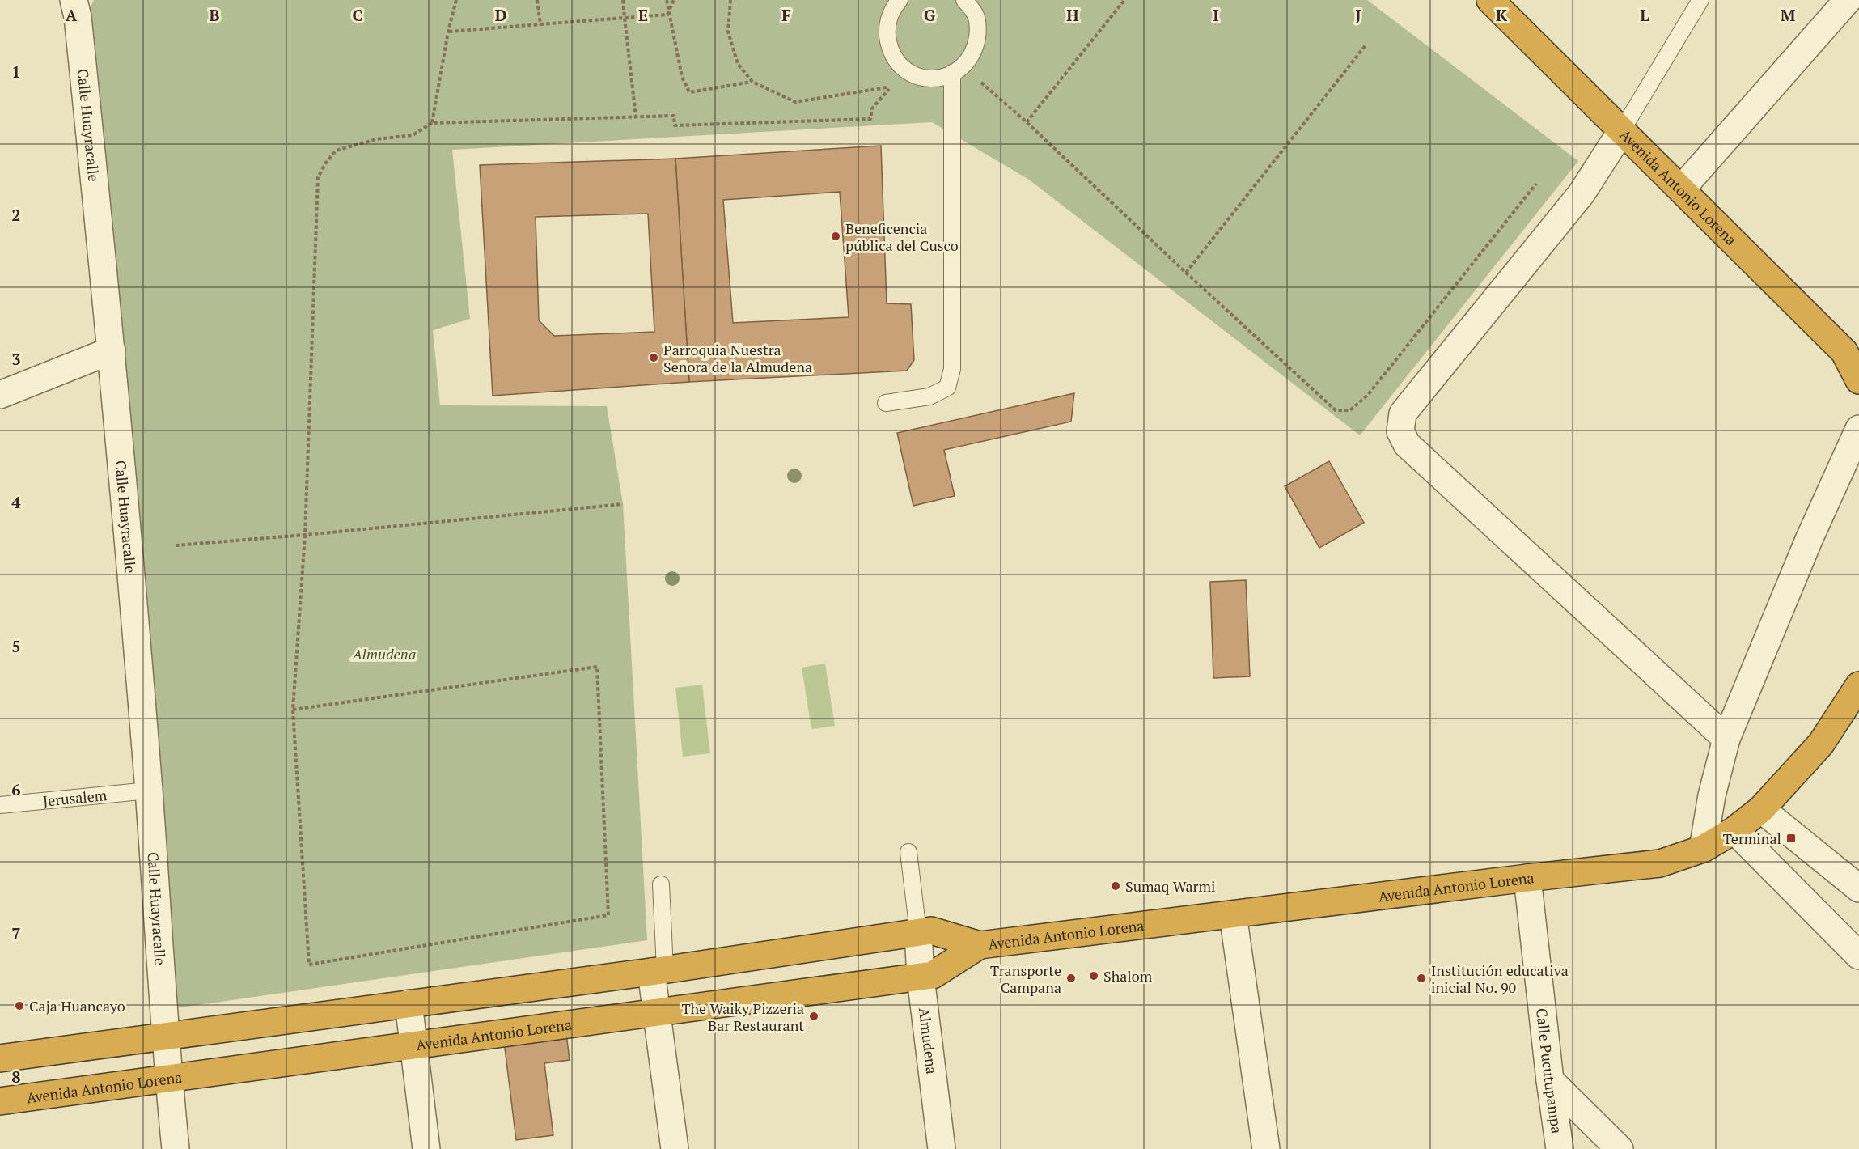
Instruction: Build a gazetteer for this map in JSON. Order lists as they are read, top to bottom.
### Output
{
  "streets": {
    "highway": ["Avenida Antonio Lorena"],
    "street": ["Calle Huayracalle", "Almudena", "Calle Pucutupampa"],
    "lane": ["Jerusalem"]
  },
  "crossings": [
    ["Calle Huayracalle", "Avenida Antonio Lorena"],
    ["Calle Huayracalle", "Jerusalem"],
    ["Avenida Antonio Lorena", "Almudena"],
    ["Avenida Antonio Lorena", "Calle Pucutupampa"]
  ],
  "parks": ["Almudena"],
  "places": {
    "other": [
      "Beneficencia pública del Cusco",
      "Parroquia Nuestra Señora de la Almudena",
      "Sumaq Warmi",
      "Shalom",
      "Transporte Campana",
      "Institución educativa inicial No. 90",
      "Caja Huancayo",
      "The Waiky Pizzeria Bar Restaurant"
    ],
    "transit": ["Terminal"]
  },
  "grid": {
    "columns": [
      "A",
      "B",
      "C",
      "D",
      "E",
      "F",
      "G",
      "H",
      "I",
      "J",
      "K",
      "L",
      "M"
    ],
    "rows": [
      "1",
      "2",
      "3",
      "4",
      "5",
      "6",
      "7",
      "8"
    ]
  }
}
